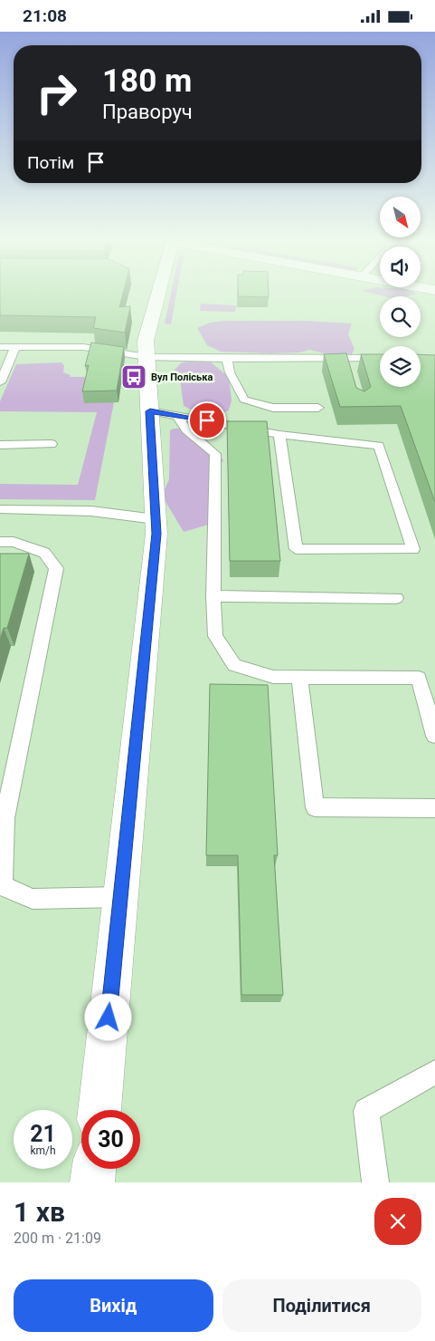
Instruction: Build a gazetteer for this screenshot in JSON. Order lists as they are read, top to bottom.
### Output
{
  "places": {
    "bus stop": ["Вул Поліська"]
  },
  "north": "bottom right",
  "page": {
    "status": "21:08",
    "turn": ["180 m", "Праворуч"],
    "then": "Потім",
    "speed": "21 km/h",
    "limit": "30",
    "heading": ["1 хв", "200 m · 21:09"],
    "buttons": ["Вихід", "Поділитися"]
  }
}
